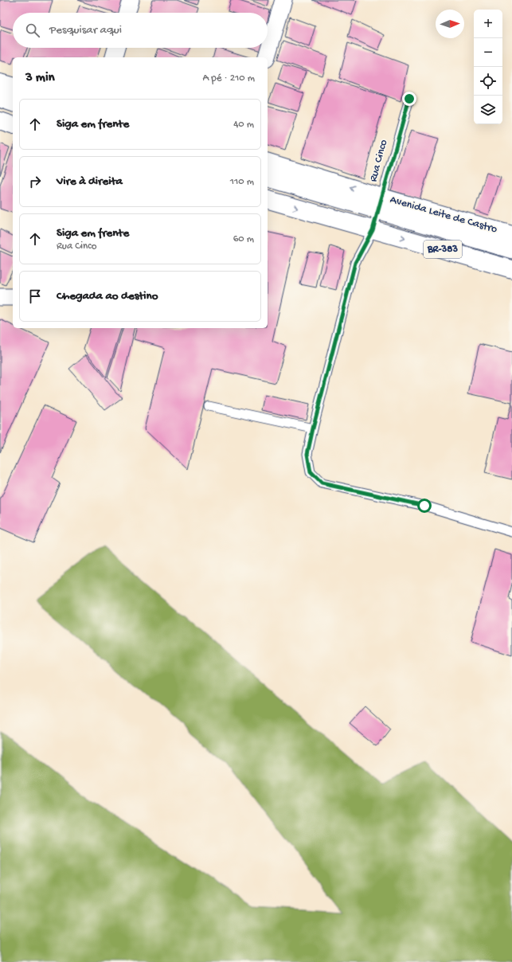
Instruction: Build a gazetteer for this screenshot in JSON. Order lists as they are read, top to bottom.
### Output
{
  "streets": {
    "highway": ["Avenida Leite de Castro", "BR-383"],
    "lane": ["Rua Cinco"]
  },
  "crossings": [
    ["Rua Cinco", "Avenida Leite de Castro"],
    ["Rua Cinco", "BR-383"]
  ],
  "north": "right",
  "page": {
    "map_buttons": ["+", "−"],
    "search": "Pesquisar aqui",
    "heading": ["3 min", "A pé · 210 m"],
    "list": [
      ["Siga em frente", "40 m"],
      ["Vire à direita", "110 m"],
      ["Siga em frente", "Rua Cinco", "60 m"],
      "Chegada ao destino"
    ]
  }
}
